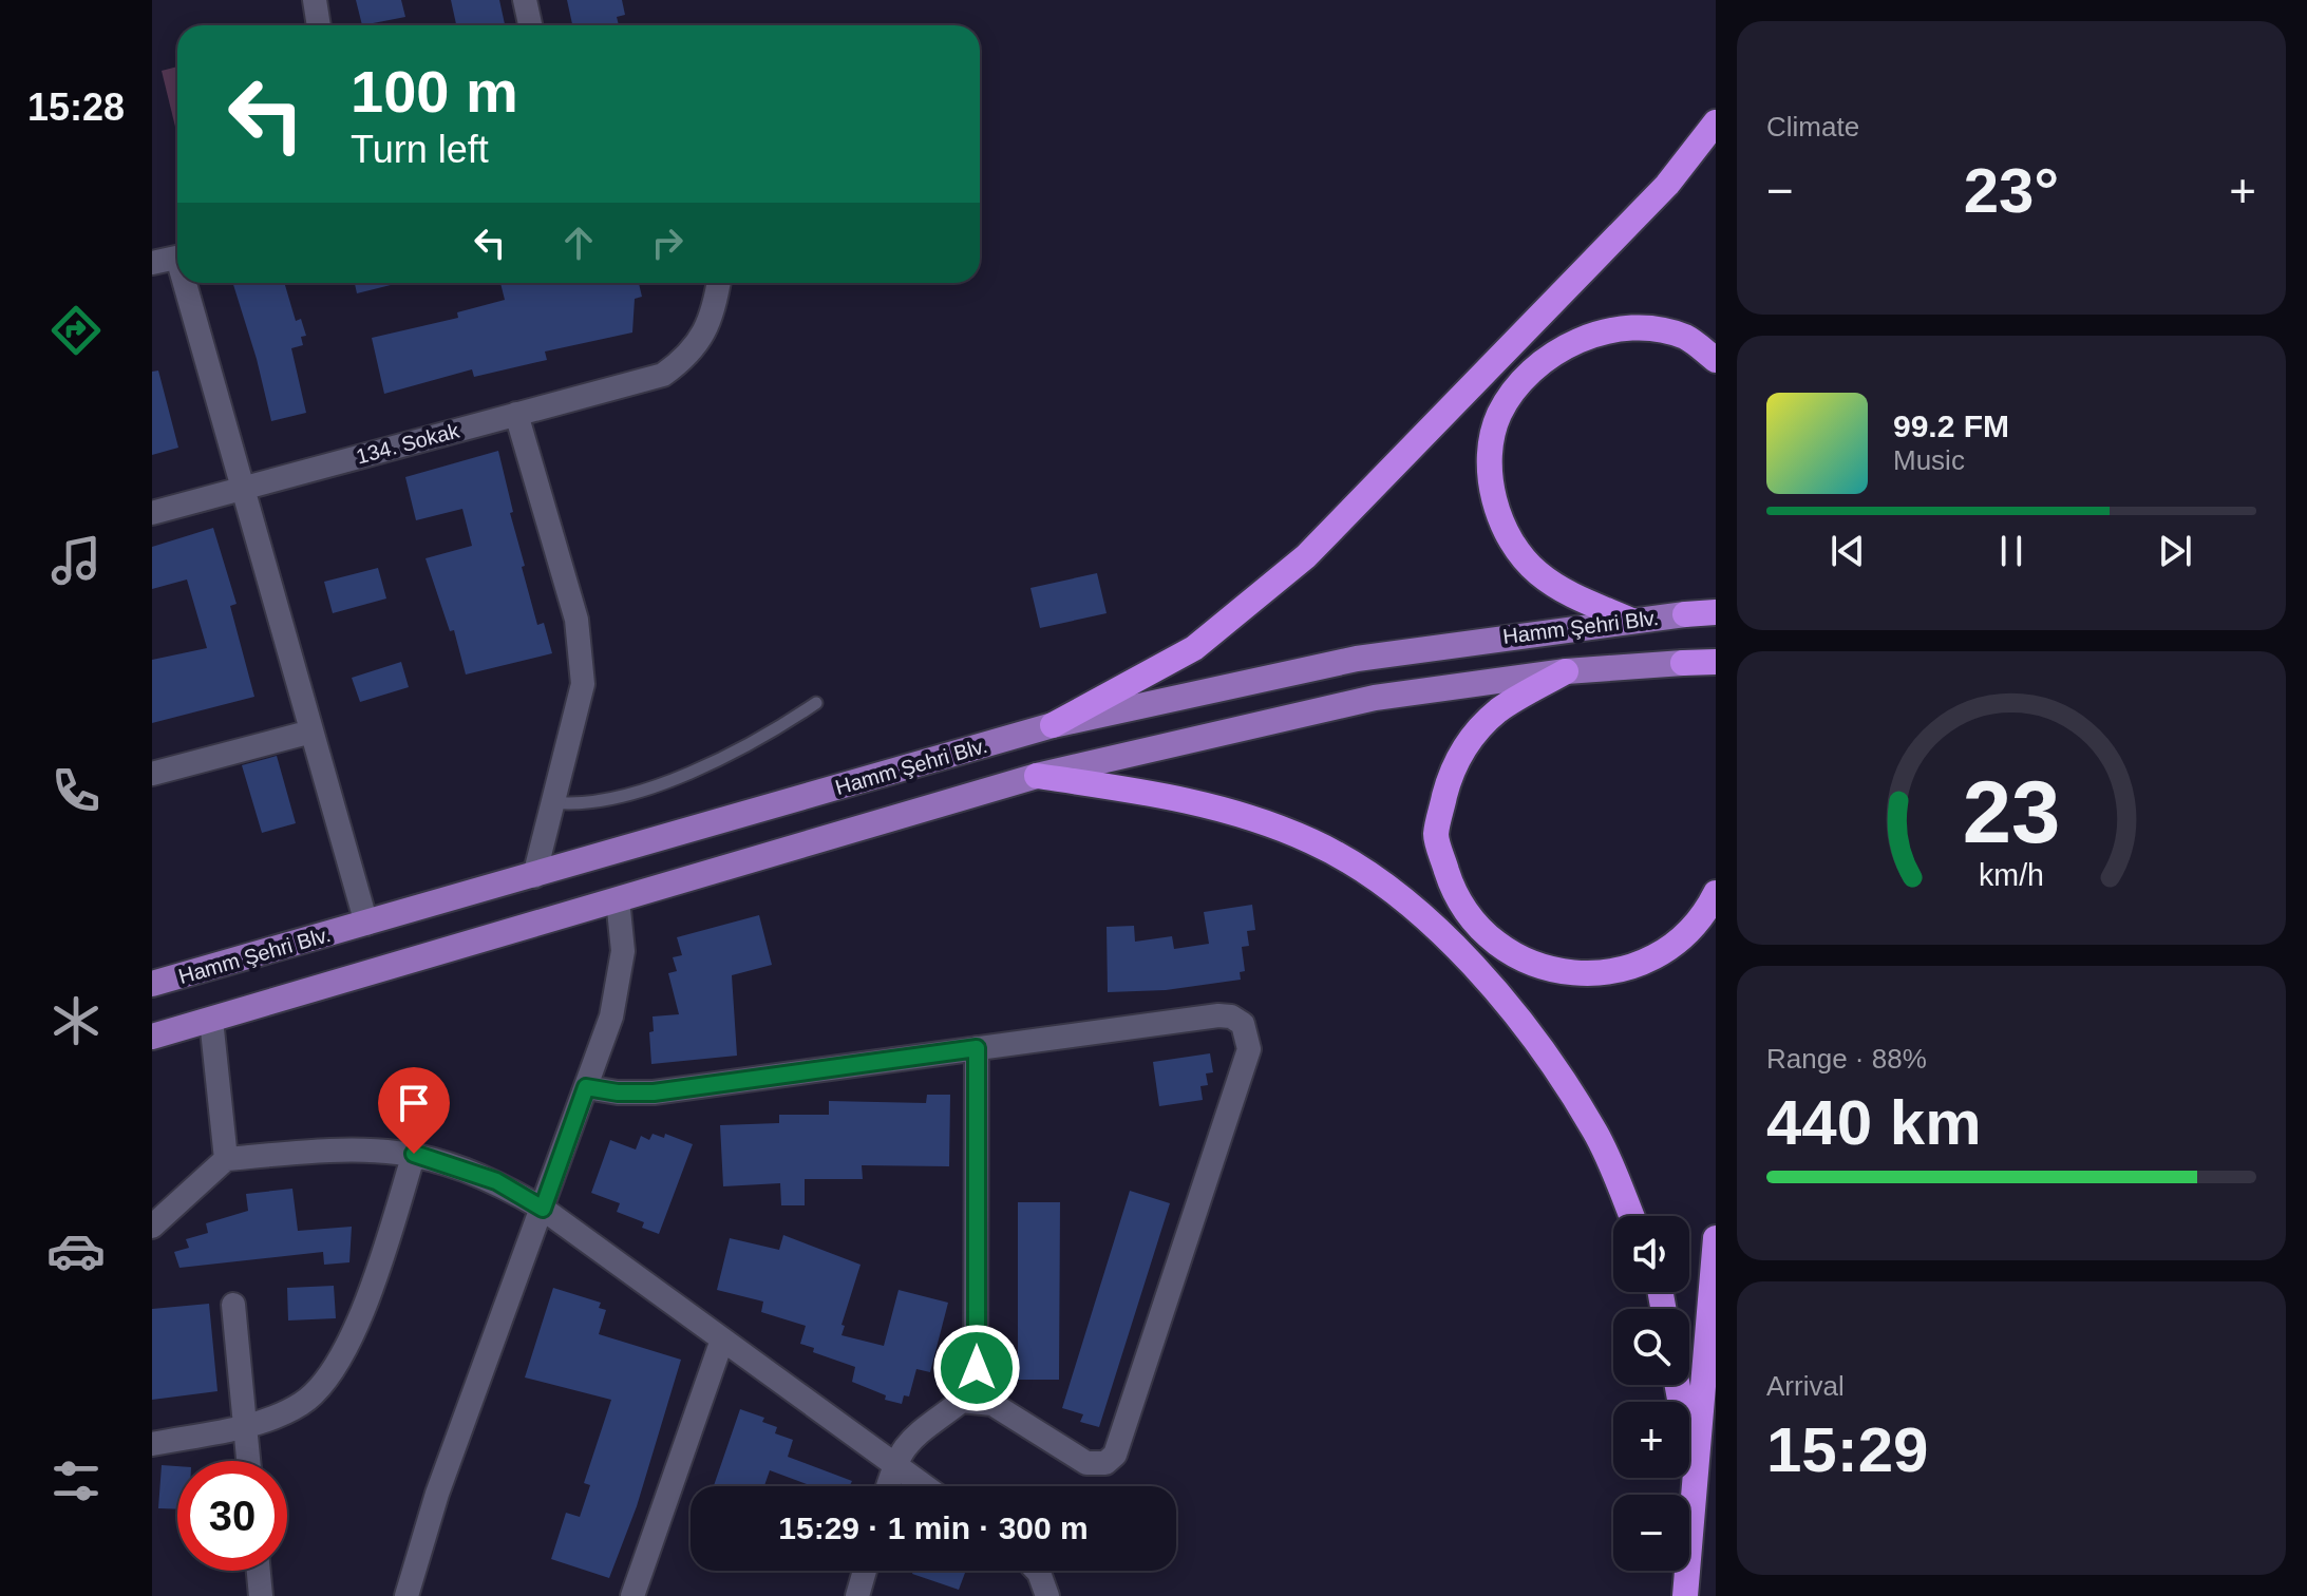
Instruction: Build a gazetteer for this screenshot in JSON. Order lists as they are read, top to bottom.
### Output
{
  "streets": {
    "main road": ["Hamm Şehri Blv."],
    "street": ["134. Sokak"]
  },
  "page": {
    "tabs": "15:28",
    "tile": [
      "Climate",
      ["Range · 88%", "440 km"],
      ["Arrival", "15:29"]
    ],
    "turn": ["100 m", "Turn left"],
    "heat": ["−", "23°", "+"],
    "song": ["99.2 FM", "Music"],
    "map_buttons": ["+", "−"],
    "limit": "30",
    "trip": "15:29 · 1 min · 300 m",
    "gauge": ["23", "km/h"]
  }
}
